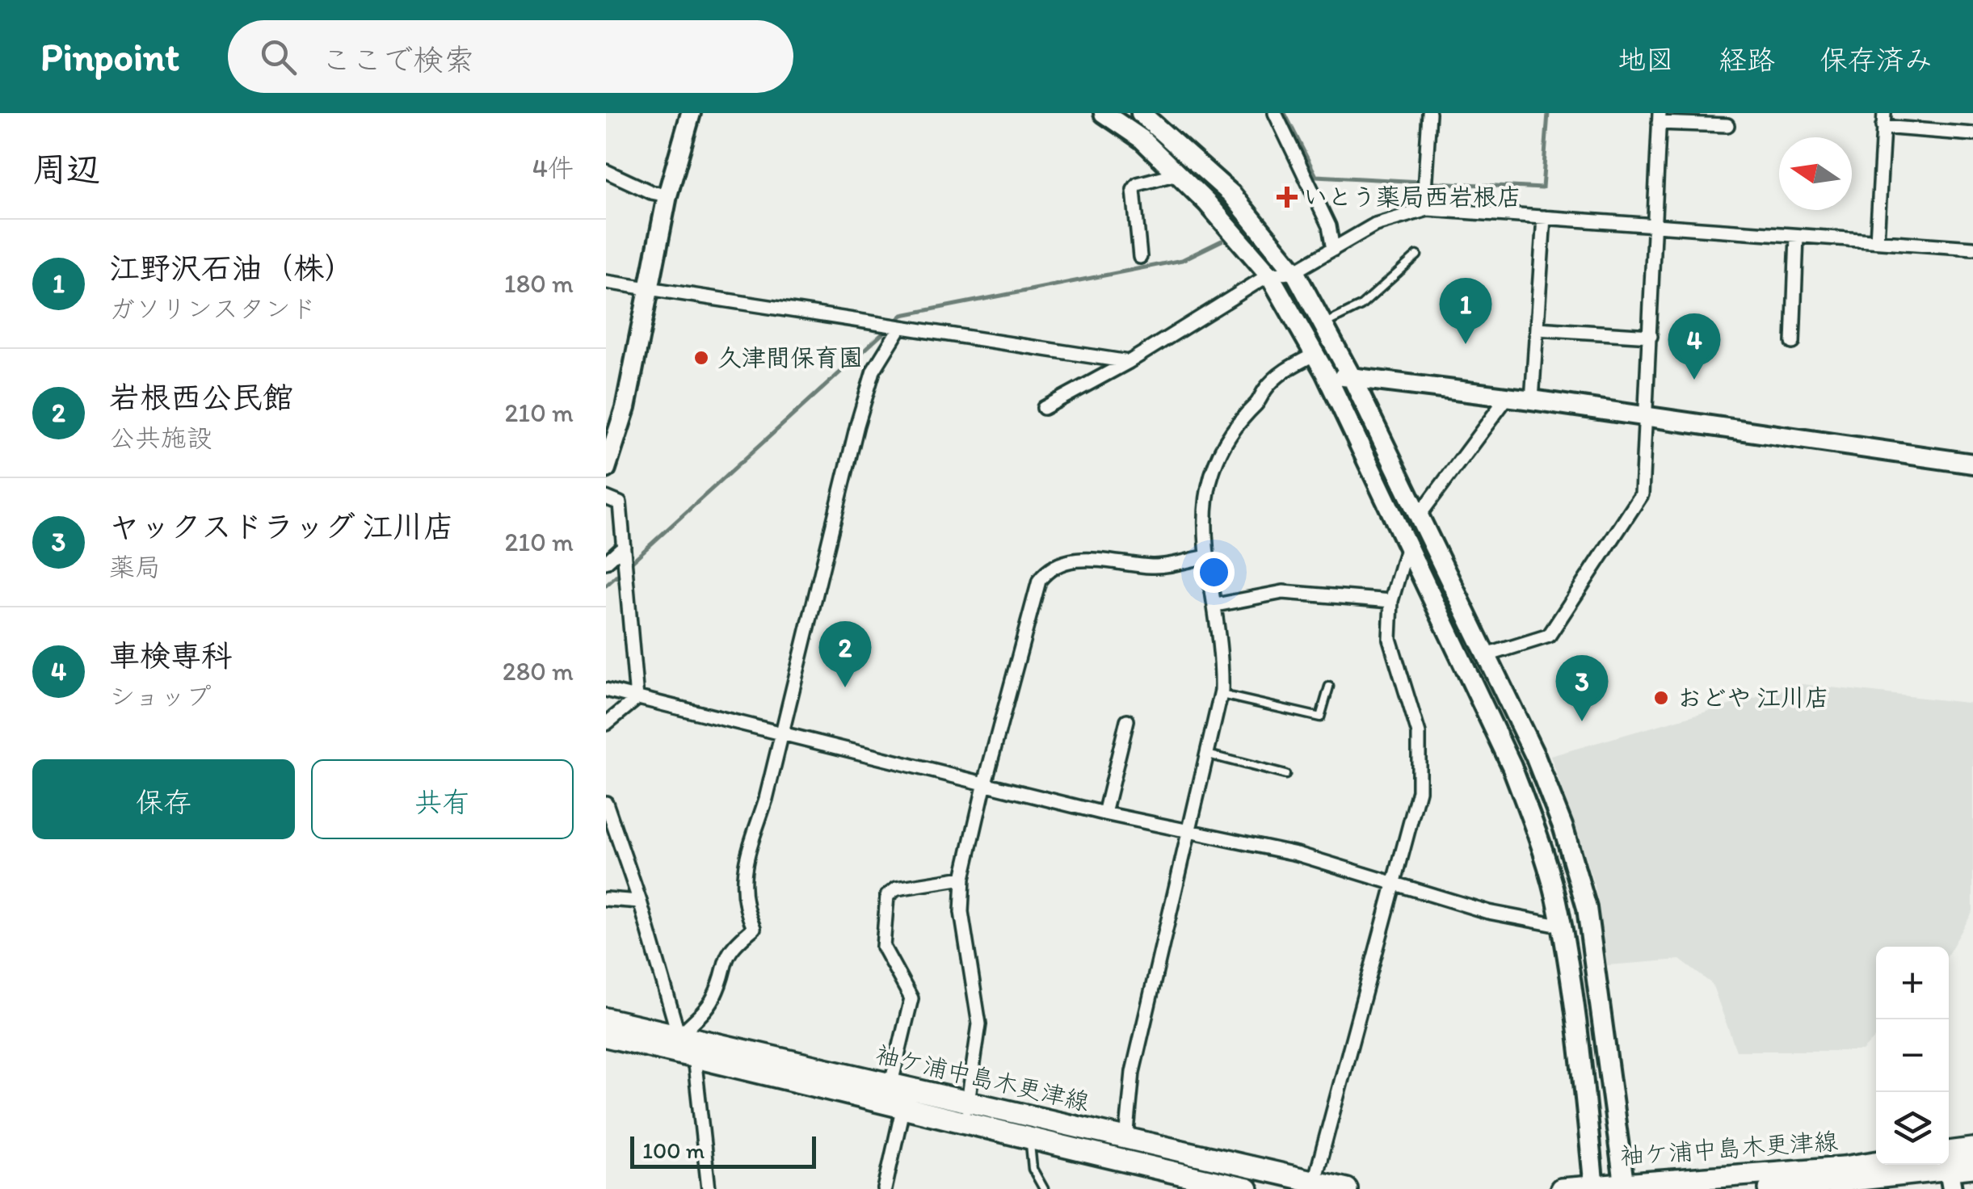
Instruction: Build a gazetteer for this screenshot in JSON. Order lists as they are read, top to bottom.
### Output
{
  "streets": {
    "main road": ["袖ケ浦中島木更津線"]
  },
  "places": {
    "health": ["いとう薬局西岩根店"],
    "other": ["久津間保育園", "おどや 江川店"]
  },
  "scale_bar": "100 m",
  "north": "left",
  "page": {
    "header": "Pinpoint",
    "search": "ここで検索",
    "nav": ["地図", "経路", "保存済み"],
    "heading": ["周辺", "4件"],
    "list": [
      {
        "mark": "1",
        "name": "江野沢石油（株）",
        "note": "ガソリンスタンド",
        "value": "180 m"
      },
      {
        "mark": "2",
        "name": "岩根西公民館",
        "note": "公共施設",
        "value": "210 m"
      },
      {
        "mark": "3",
        "name": "ヤックスドラッグ 江川店",
        "note": "薬局",
        "value": "210 m"
      },
      {
        "mark": "4",
        "name": "車検専科",
        "note": "ショップ",
        "value": "280 m"
      }
    ],
    "pins": [
      "1",
      "4",
      "2",
      "3"
    ],
    "buttons": ["保存", "共有"],
    "map_buttons": ["+", "−"],
    "scale": "100 m"
  }
}
